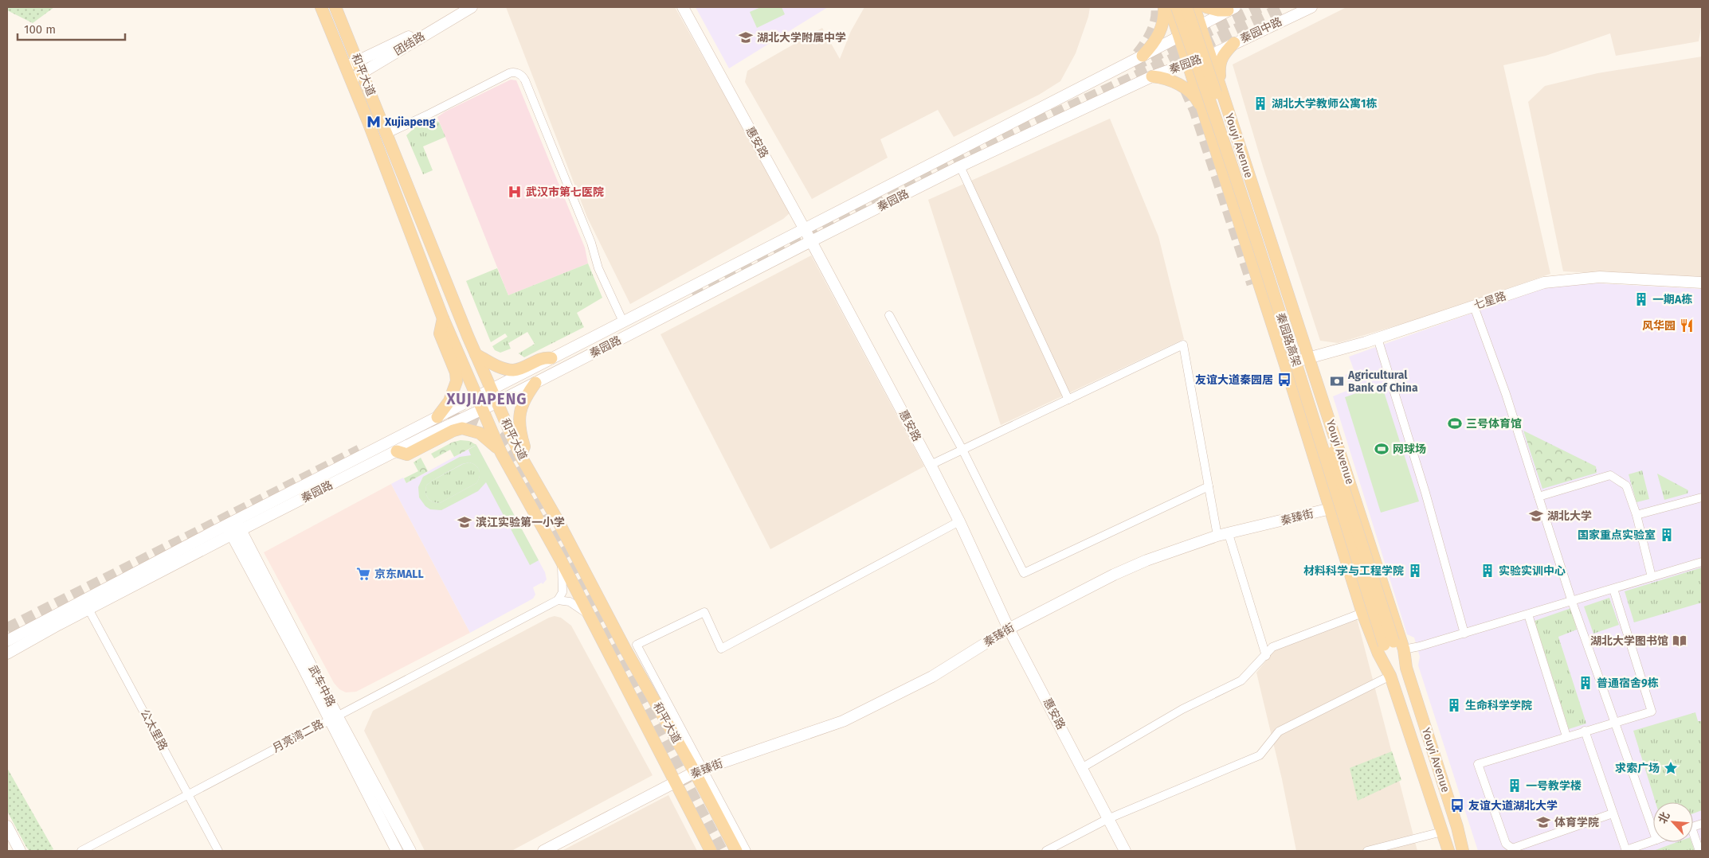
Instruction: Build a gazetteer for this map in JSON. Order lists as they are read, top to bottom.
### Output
{
  "streets": {
    "main road": ["和平大道", "Youyi Avenue", "秦园路高架"],
    "street": [
      "秦园中路",
      "团结路",
      "秦园路",
      "惠安路",
      "七星路",
      "秦臻街",
      "武车中路",
      "公太里路",
      "月亮湾二路"
    ]
  },
  "crossings": [
    ["秦园中路", "秦园路"],
    ["秦园中路", "Youyi Avenue"],
    ["团结路", "和平大道"],
    ["秦园路", "和平大道"],
    ["秦园路", "惠安路"],
    ["秦园路", "Youyi Avenue"],
    ["秦园路", "武车中路"],
    ["秦园路", "公太里路"],
    ["和平大道", "秦臻街"],
    ["惠安路", "秦臻街"],
    ["Youyi Avenue", "七星路"],
    ["Youyi Avenue", "秦园路高架"],
    ["Youyi Avenue", "秦臻街"],
    ["武车中路", "月亮湾二路"],
    ["公太里路", "月亮湾二路"]
  ],
  "districts": ["XUJIAPENG"],
  "places": {
    "school or university": [
      "湖北大学附属中学",
      "湖北大学",
      "滨江实验第一小学",
      "体育学院"
    ],
    "building": [
      "湖北大学教师公寓1栋",
      "一期A栋",
      "国家重点实验室",
      "材料科学与工程学院",
      "实验实训中心",
      "普通宿舍9栋",
      "生命科学学院",
      "一号教学楼"
    ],
    "metro station": ["Xujiapeng"],
    "hospital": ["武汉市第七医院"],
    "restaurant": ["风华园"],
    "bus stop": ["友谊大道秦园居", "友谊大道湖北大学"],
    "bank": ["Agricultural Bank of China"],
    "sports": ["三号体育馆", "网球场"],
    "supermarket": ["京东MALL"],
    "library": ["湖北大学图书馆"],
    "place": ["求索广场"]
  },
  "scale_bar": "100 m",
  "north": "top left"
}
